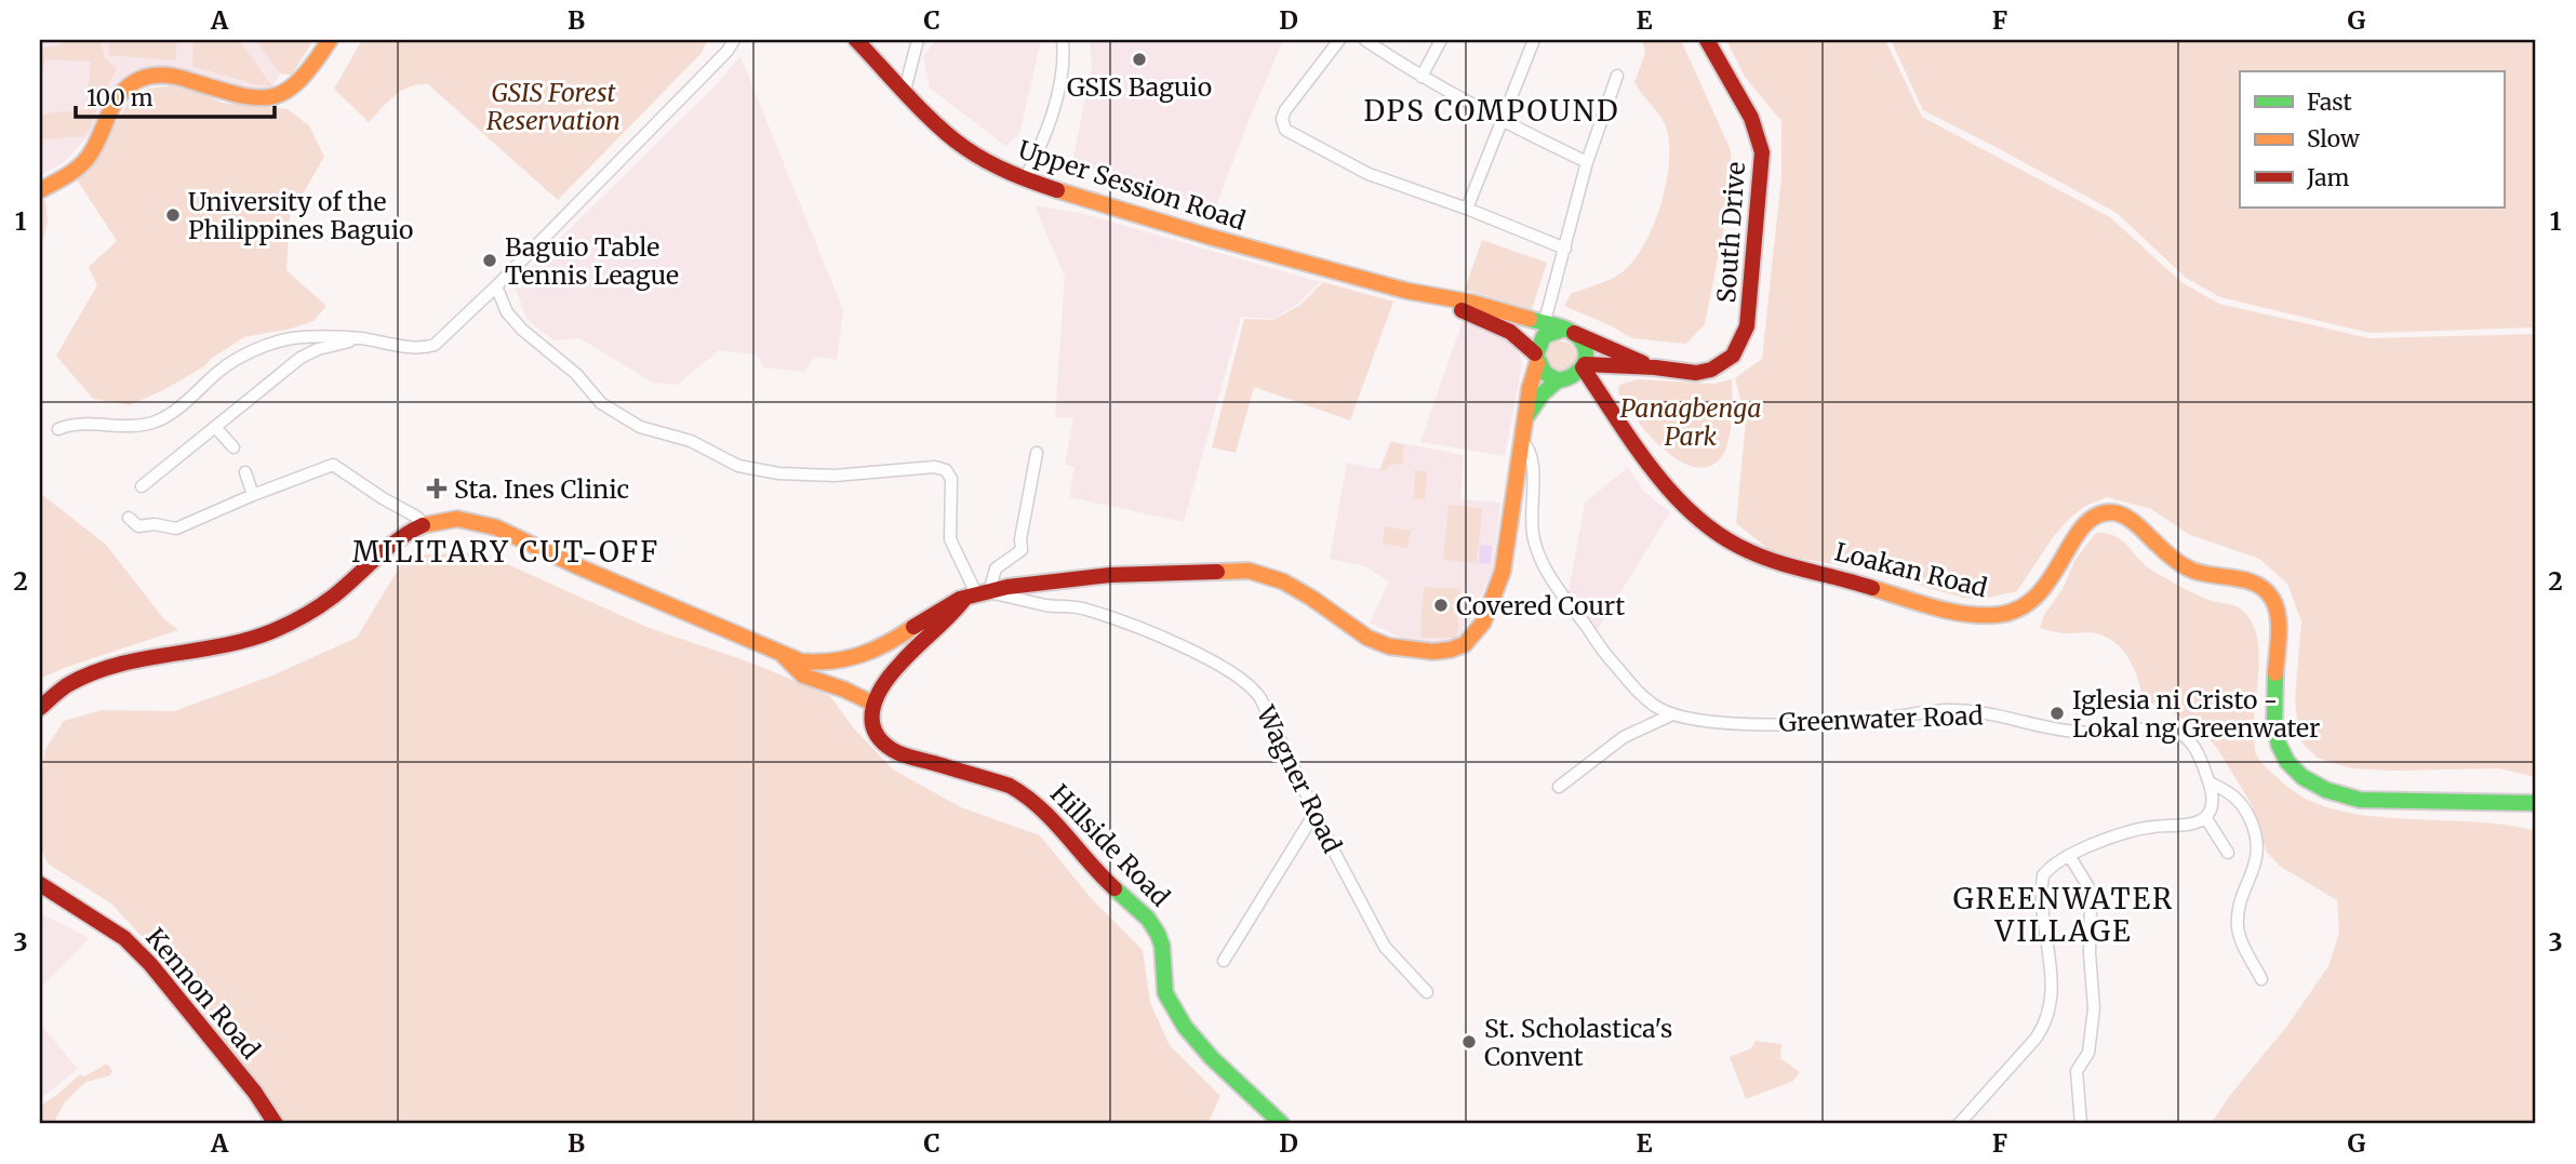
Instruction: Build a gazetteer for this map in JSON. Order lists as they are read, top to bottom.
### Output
{
  "streets": {
    "main road": [
      "Upper Session Road",
      "South Drive",
      "Loakan Road",
      "Hillside Road",
      "Kennon Road"
    ],
    "street": ["Greenwater Road", "Wagner Road"]
  },
  "crossings": [
    ["Upper Session Road", "South Drive"],
    ["Upper Session Road", "Loakan Road"],
    ["South Drive", "Loakan Road"]
  ],
  "districts": ["DPS COMPOUND", "MILITARY CUT-OFF", "GREENWATER VILLAGE"],
  "parks": ["GSIS Forest Reservation", "Panagbenga Park"],
  "places": {
    "other": [
      "GSIS Baguio",
      "University of the Philippines Baguio",
      "Baguio Table Tennis League",
      "Covered Court",
      "Iglesia ni Cristo - Lokal ng Greenwater",
      "St. Scholastica's Convent"
    ],
    "health": ["Sta. Ines Clinic"]
  },
  "legend": ["Fast", "Slow", "Jam"],
  "scale_bar": "100 m",
  "grid": {
    "columns": [
      "A",
      "B",
      "C",
      "D",
      "E",
      "F",
      "G"
    ],
    "rows": ["1", "2", "3"]
  }
}
